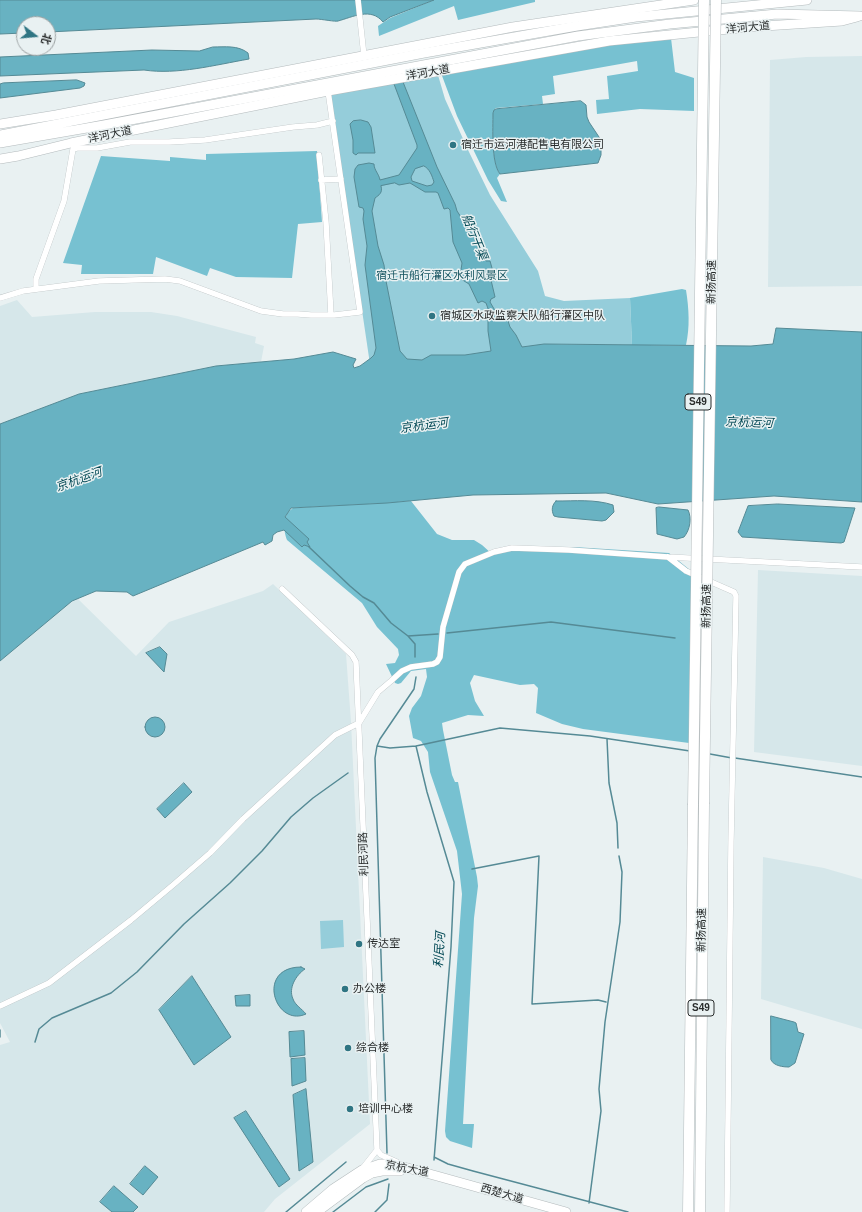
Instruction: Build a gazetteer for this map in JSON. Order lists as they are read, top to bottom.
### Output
{
  "streets": {
    "highway": ["新扬高速", "S49"],
    "main road": ["洋河大道", "京杭大道", "西楚大道"],
    "street": ["利民河路"]
  },
  "crossings": [
    ["京杭大道", "西楚大道"]
  ],
  "water": ["船行干渠", "京杭运河", "利民河"],
  "parks": ["宿迁市船行灌区水利风景区"],
  "places": [
    "宿迁市运河港配售电有限公司",
    "宿城区水政监察大队船行灌区中队",
    "传达室",
    "办公楼",
    "综合楼",
    "培训中心楼"
  ],
  "north": "right"
}
